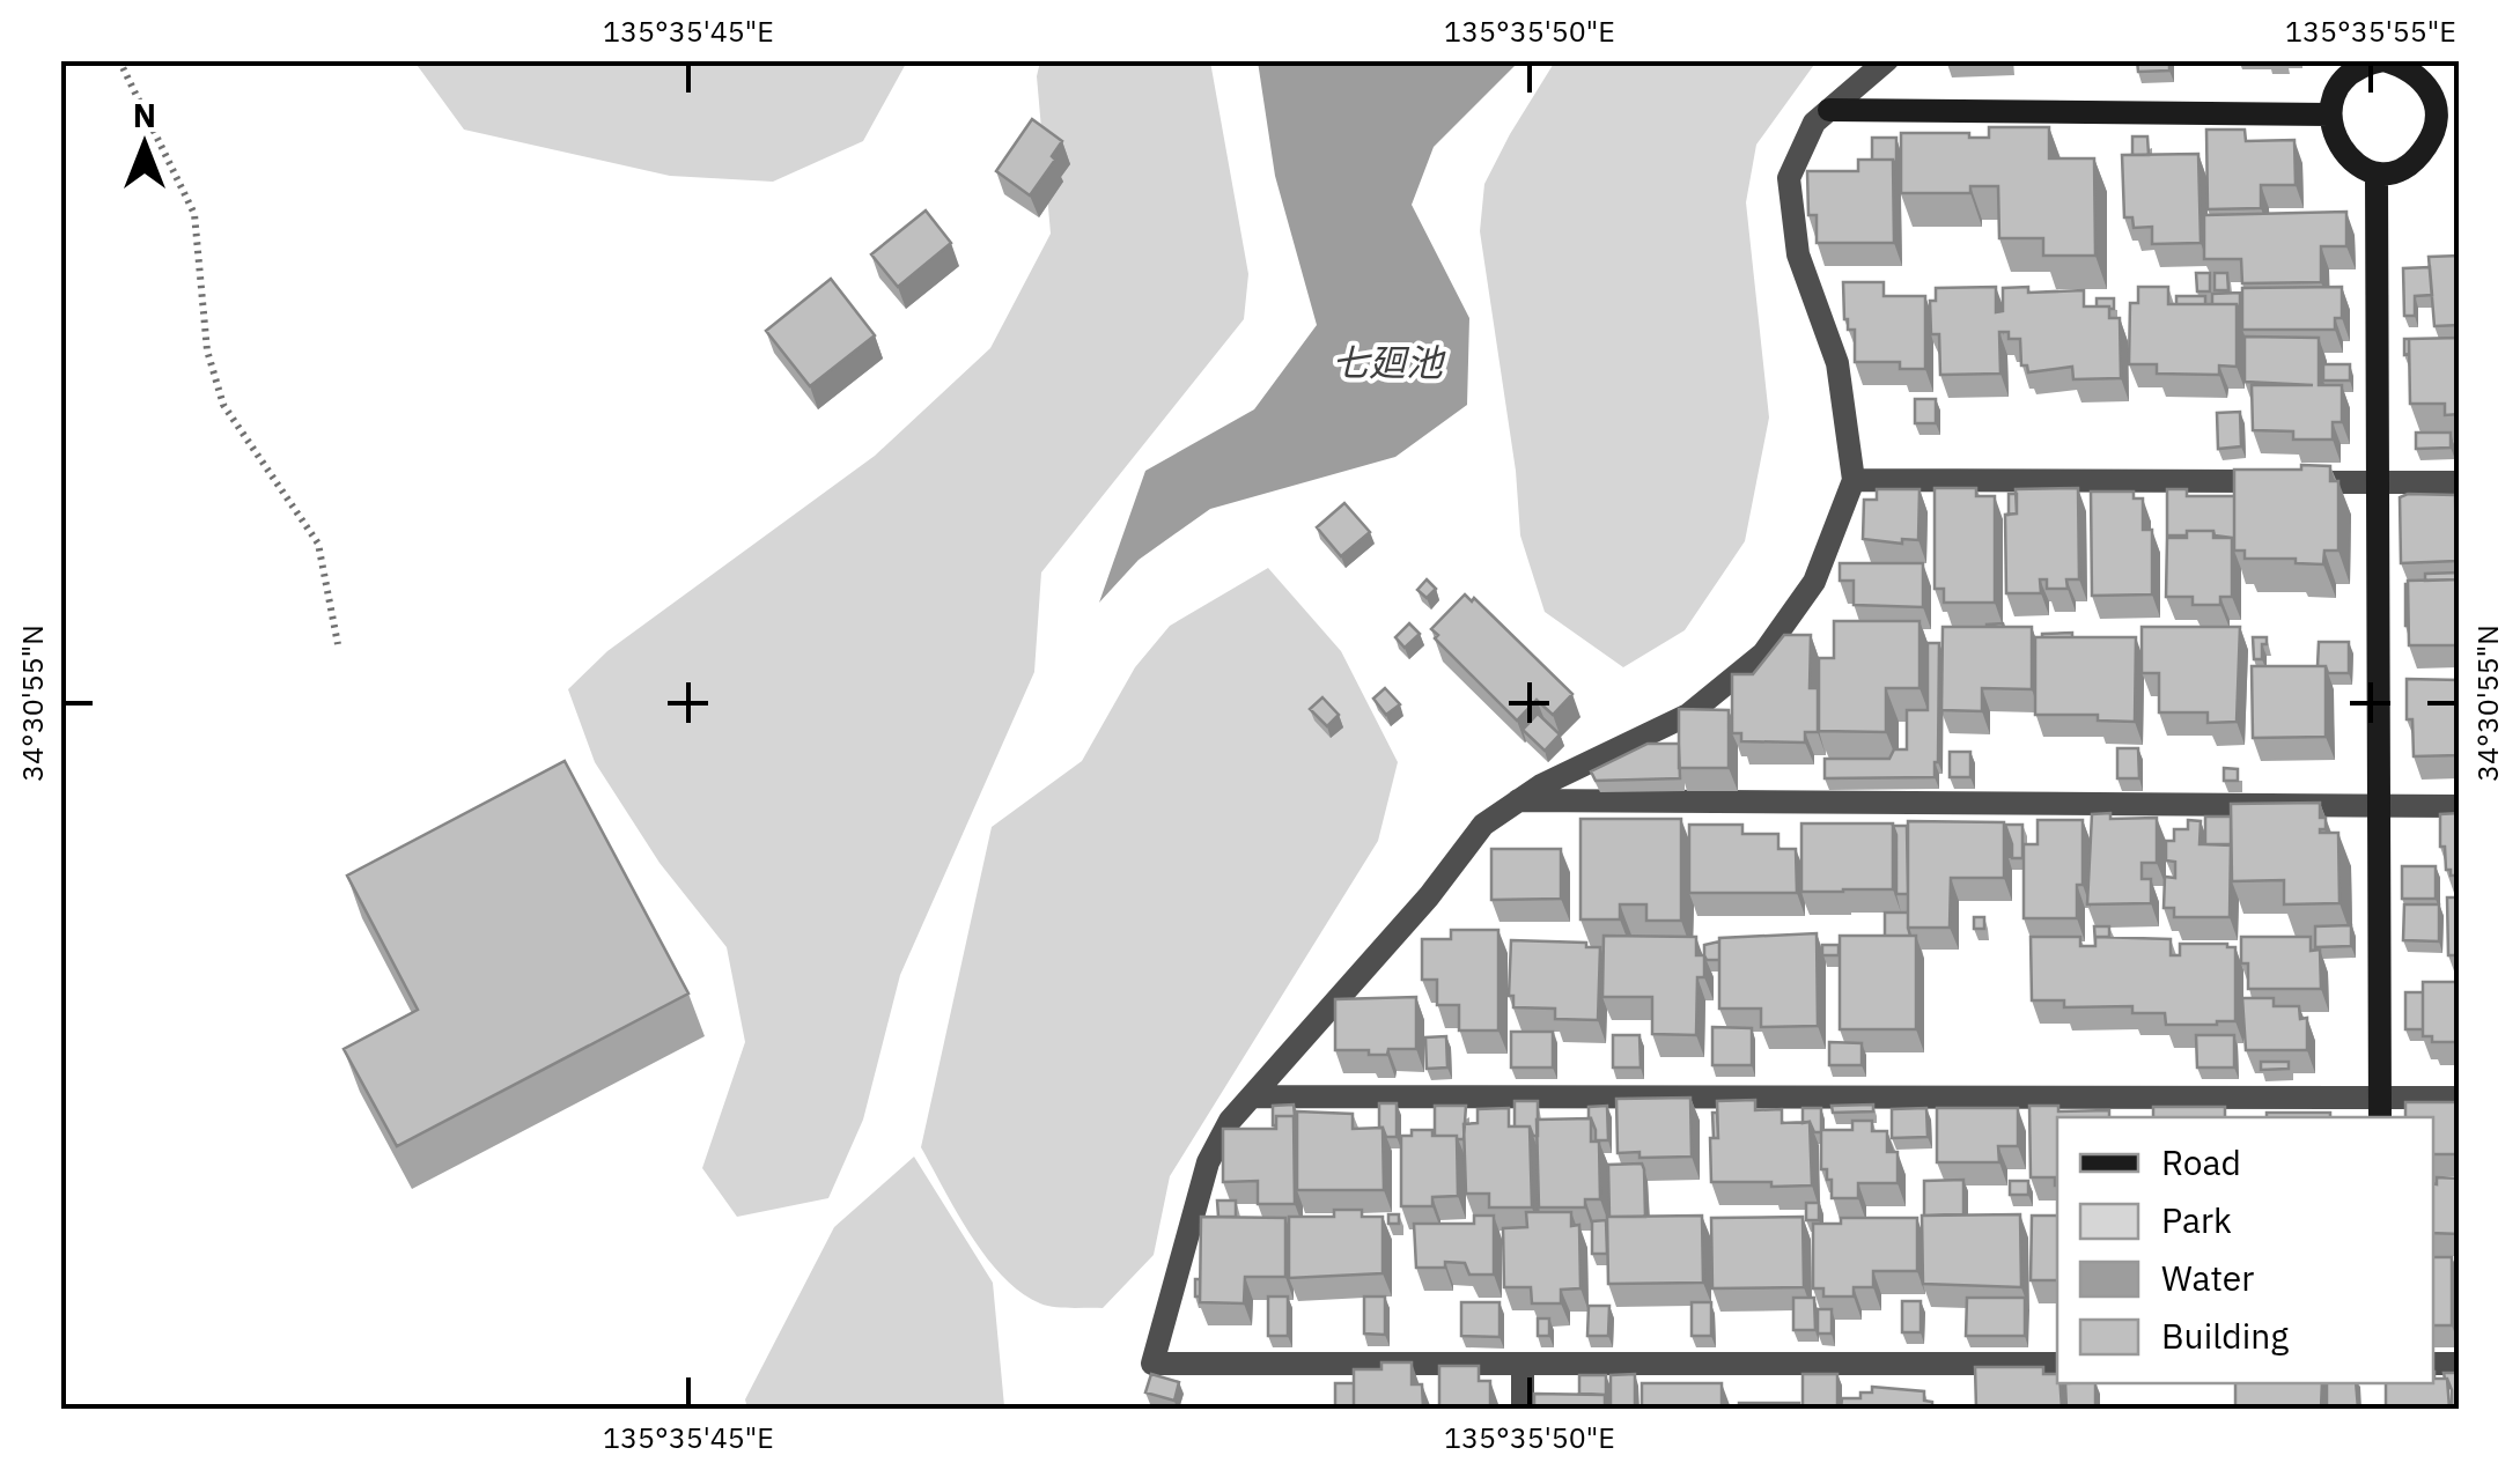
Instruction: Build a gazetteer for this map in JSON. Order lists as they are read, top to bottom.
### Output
{
  "water": ["七廻池"],
  "legend": [
    "Road",
    "Park",
    "Water",
    "Building"
  ],
  "north": "top",
  "coordinates": [
    "135°35'45\"E",
    "135°35'50\"E",
    "135°35'55\"E",
    "34°30'55\"N"
  ]
}
